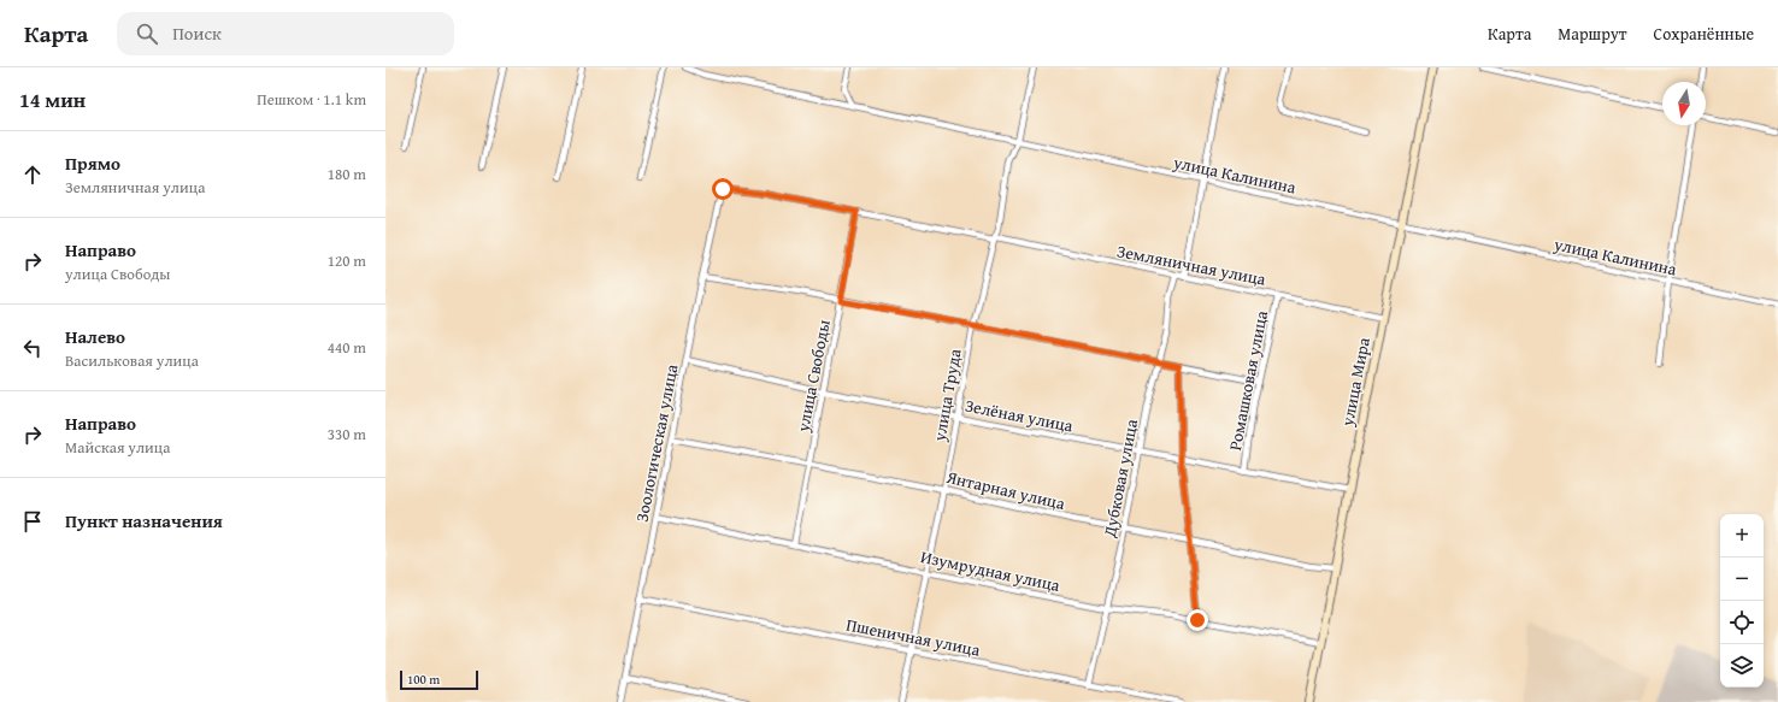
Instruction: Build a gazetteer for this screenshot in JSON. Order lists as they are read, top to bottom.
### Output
{
  "streets": {
    "main road": ["улица Мира"],
    "street": [
      "улица Калинина",
      "Земляничная улица",
      "улица Свободы",
      "Ромашковая улица",
      "улица Труда",
      "Зелёная улица",
      "Зоологическая улица",
      "Дубковая улица",
      "Янтарная улица",
      "Изумрудная улица",
      "Пшеничная улица"
    ]
  },
  "crossings": [
    ["улица Калинина", "улица Мира"],
    ["улица Калинина", "улица Труда"],
    ["Земляничная улица", "улица Свободы"],
    ["Земляничная улица", "Ромашковая улица"],
    ["Земляничная улица", "улица Мира"],
    ["Земляничная улица", "улица Труда"],
    ["Земляничная улица", "Зоологическая улица"],
    ["Земляничная улица", "Дубковая улица"],
    ["улица Свободы", "Зелёная улица"],
    ["улица Свободы", "Янтарная улица"],
    ["улица Свободы", "Изумрудная улица"],
    ["Ромашковая улица", "Зелёная улица"],
    ["улица Мира", "Зелёная улица"],
    ["улица Мира", "Янтарная улица"],
    ["улица Мира", "Изумрудная улица"],
    ["улица Труда", "Зелёная улица"],
    ["улица Труда", "Янтарная улица"],
    ["улица Труда", "Изумрудная улица"],
    ["улица Труда", "Пшеничная улица"],
    ["Зелёная улица", "Зоологическая улица"],
    ["Зелёная улица", "Дубковая улица"],
    ["Зоологическая улица", "Янтарная улица"],
    ["Зоологическая улица", "Изумрудная улица"],
    ["Зоологическая улица", "Пшеничная улица"],
    ["Дубковая улица", "Янтарная улица"],
    ["Дубковая улица", "Изумрудная улица"],
    ["Дубковая улица", "Пшеничная улица"]
  ],
  "scale_bar": "100 m",
  "north": "bottom",
  "page": {
    "header": "Карта",
    "search": "Поиск",
    "nav": ["Карта", "Маршрут", "Сохранённые"],
    "heading": ["14 мин", "Пешком · 1.1 km"],
    "list": [
      ["Прямо", "Земляничная улица", "180 m"],
      ["Направо", "улица Свободы", "120 m"],
      ["Налево", "Васильковая улица", "440 m"],
      ["Направо", "Майская улица", "330 m"],
      "Пункт назначения"
    ],
    "map_buttons": ["+", "−"],
    "scale": "100 m"
  }
}
